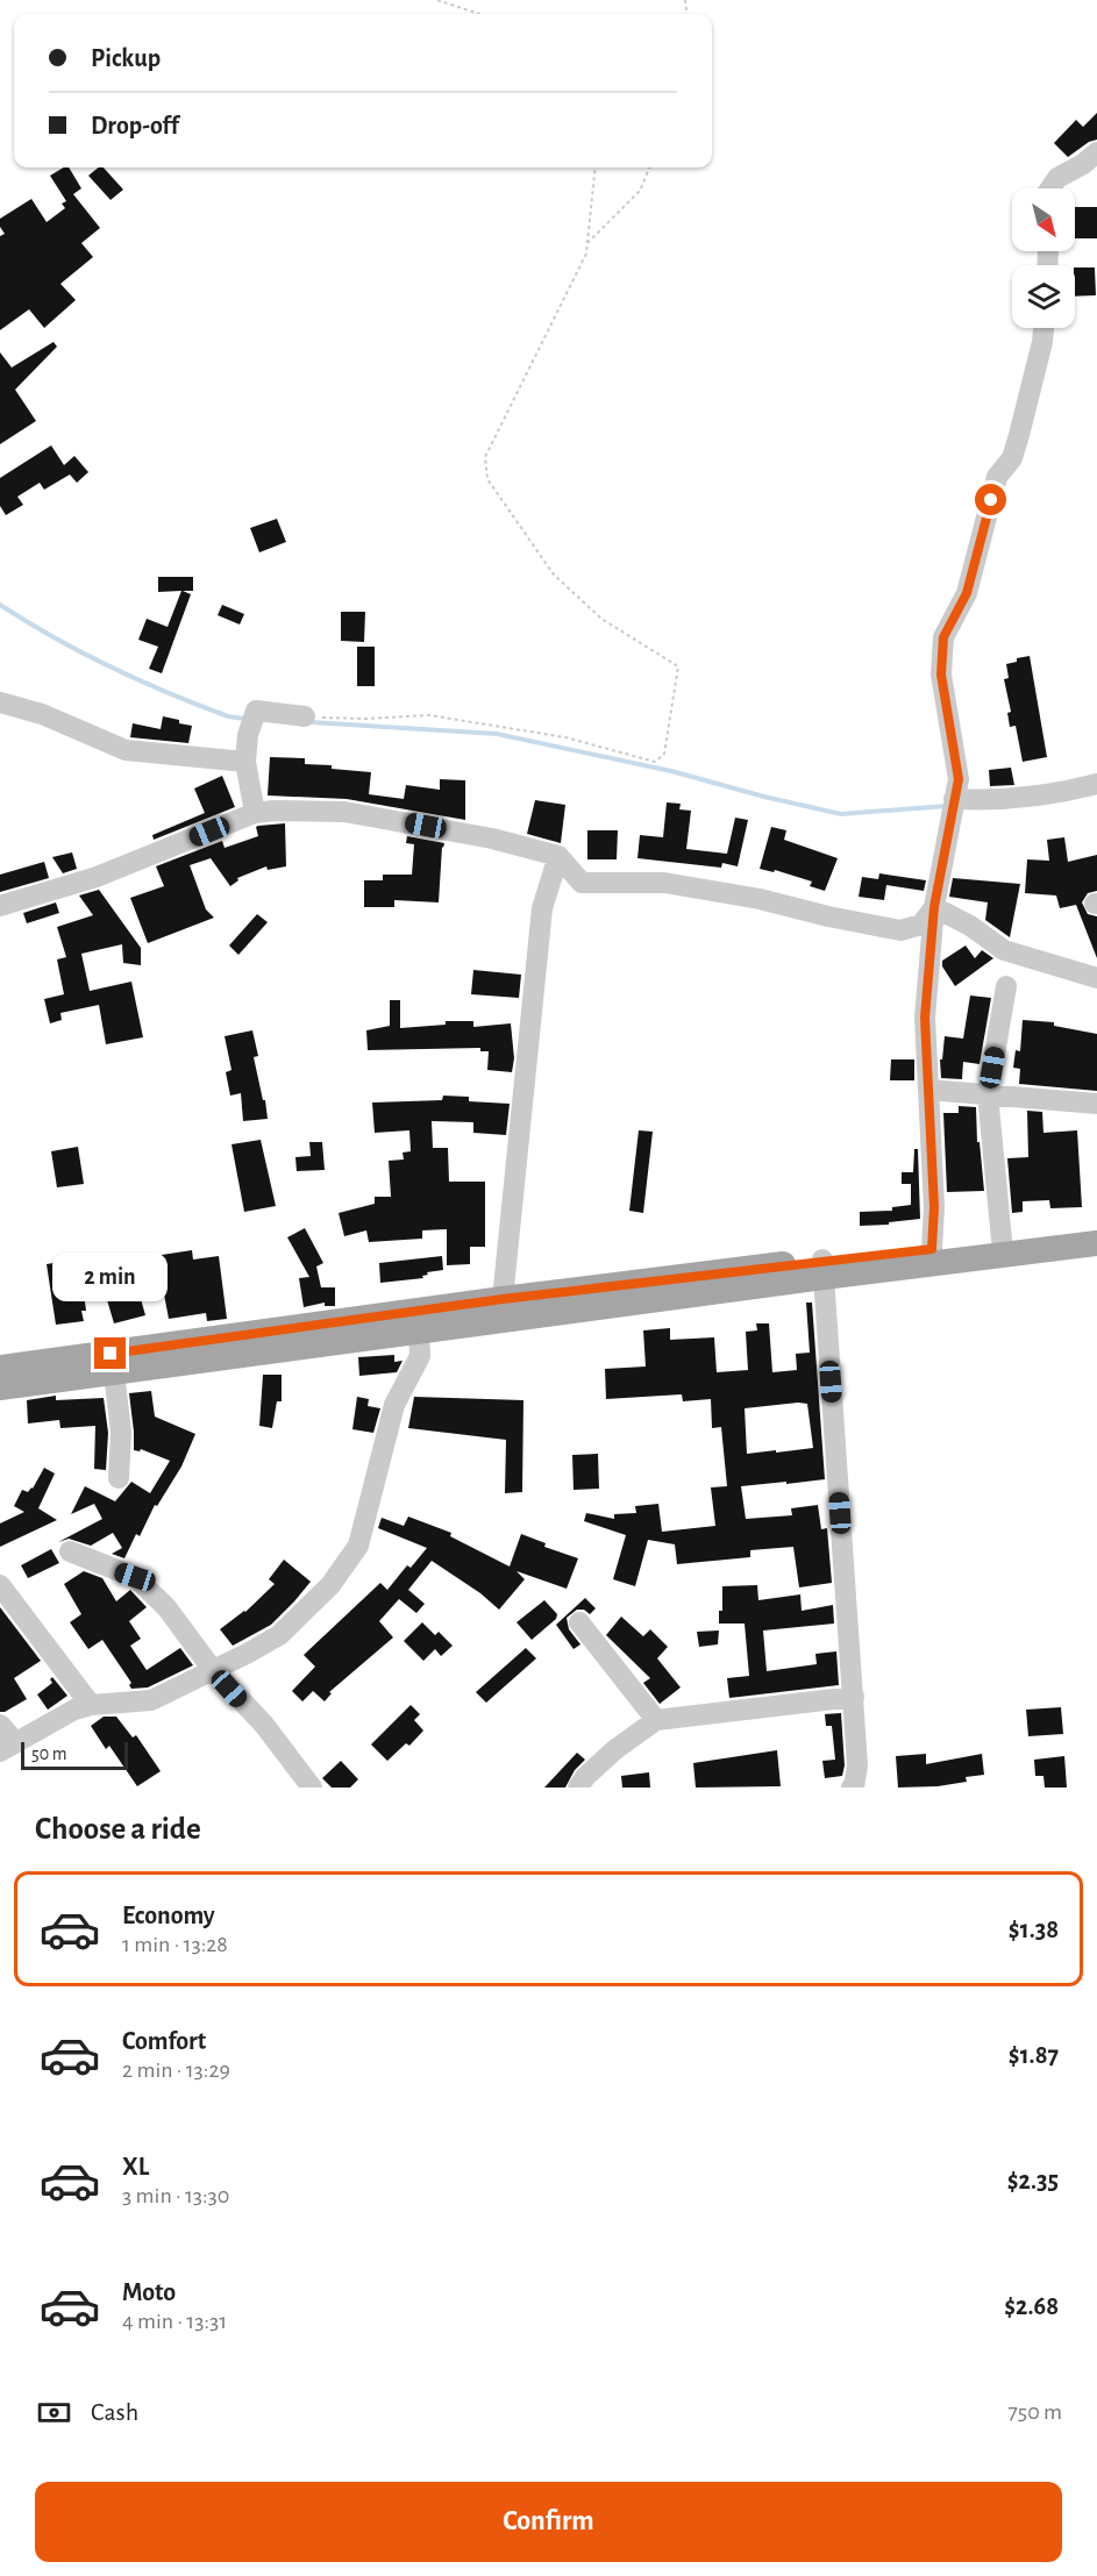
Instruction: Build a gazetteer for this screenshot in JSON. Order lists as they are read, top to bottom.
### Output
{
  "scale_bar": "50 m",
  "north": "bottom right",
  "page": {
    "banner": ["Pickup", "Drop-off"],
    "bubble": "2 min",
    "scale": "50 m",
    "heading": "Choose a ride",
    "list": [
      {
        "name": "Economy",
        "note": "1 min · 13:28",
        "value": "$1.38"
      },
      {
        "name": "Comfort",
        "note": "2 min · 13:29",
        "value": "$1.87"
      },
      {
        "name": "XL",
        "note": "3 min · 13:30",
        "value": "$2.35"
      },
      {
        "name": "Moto",
        "note": "4 min · 13:31",
        "value": "$2.68"
      }
    ],
    "pay": ["Cash", "750 m"],
    "buttons": "Confirm"
  }
}
